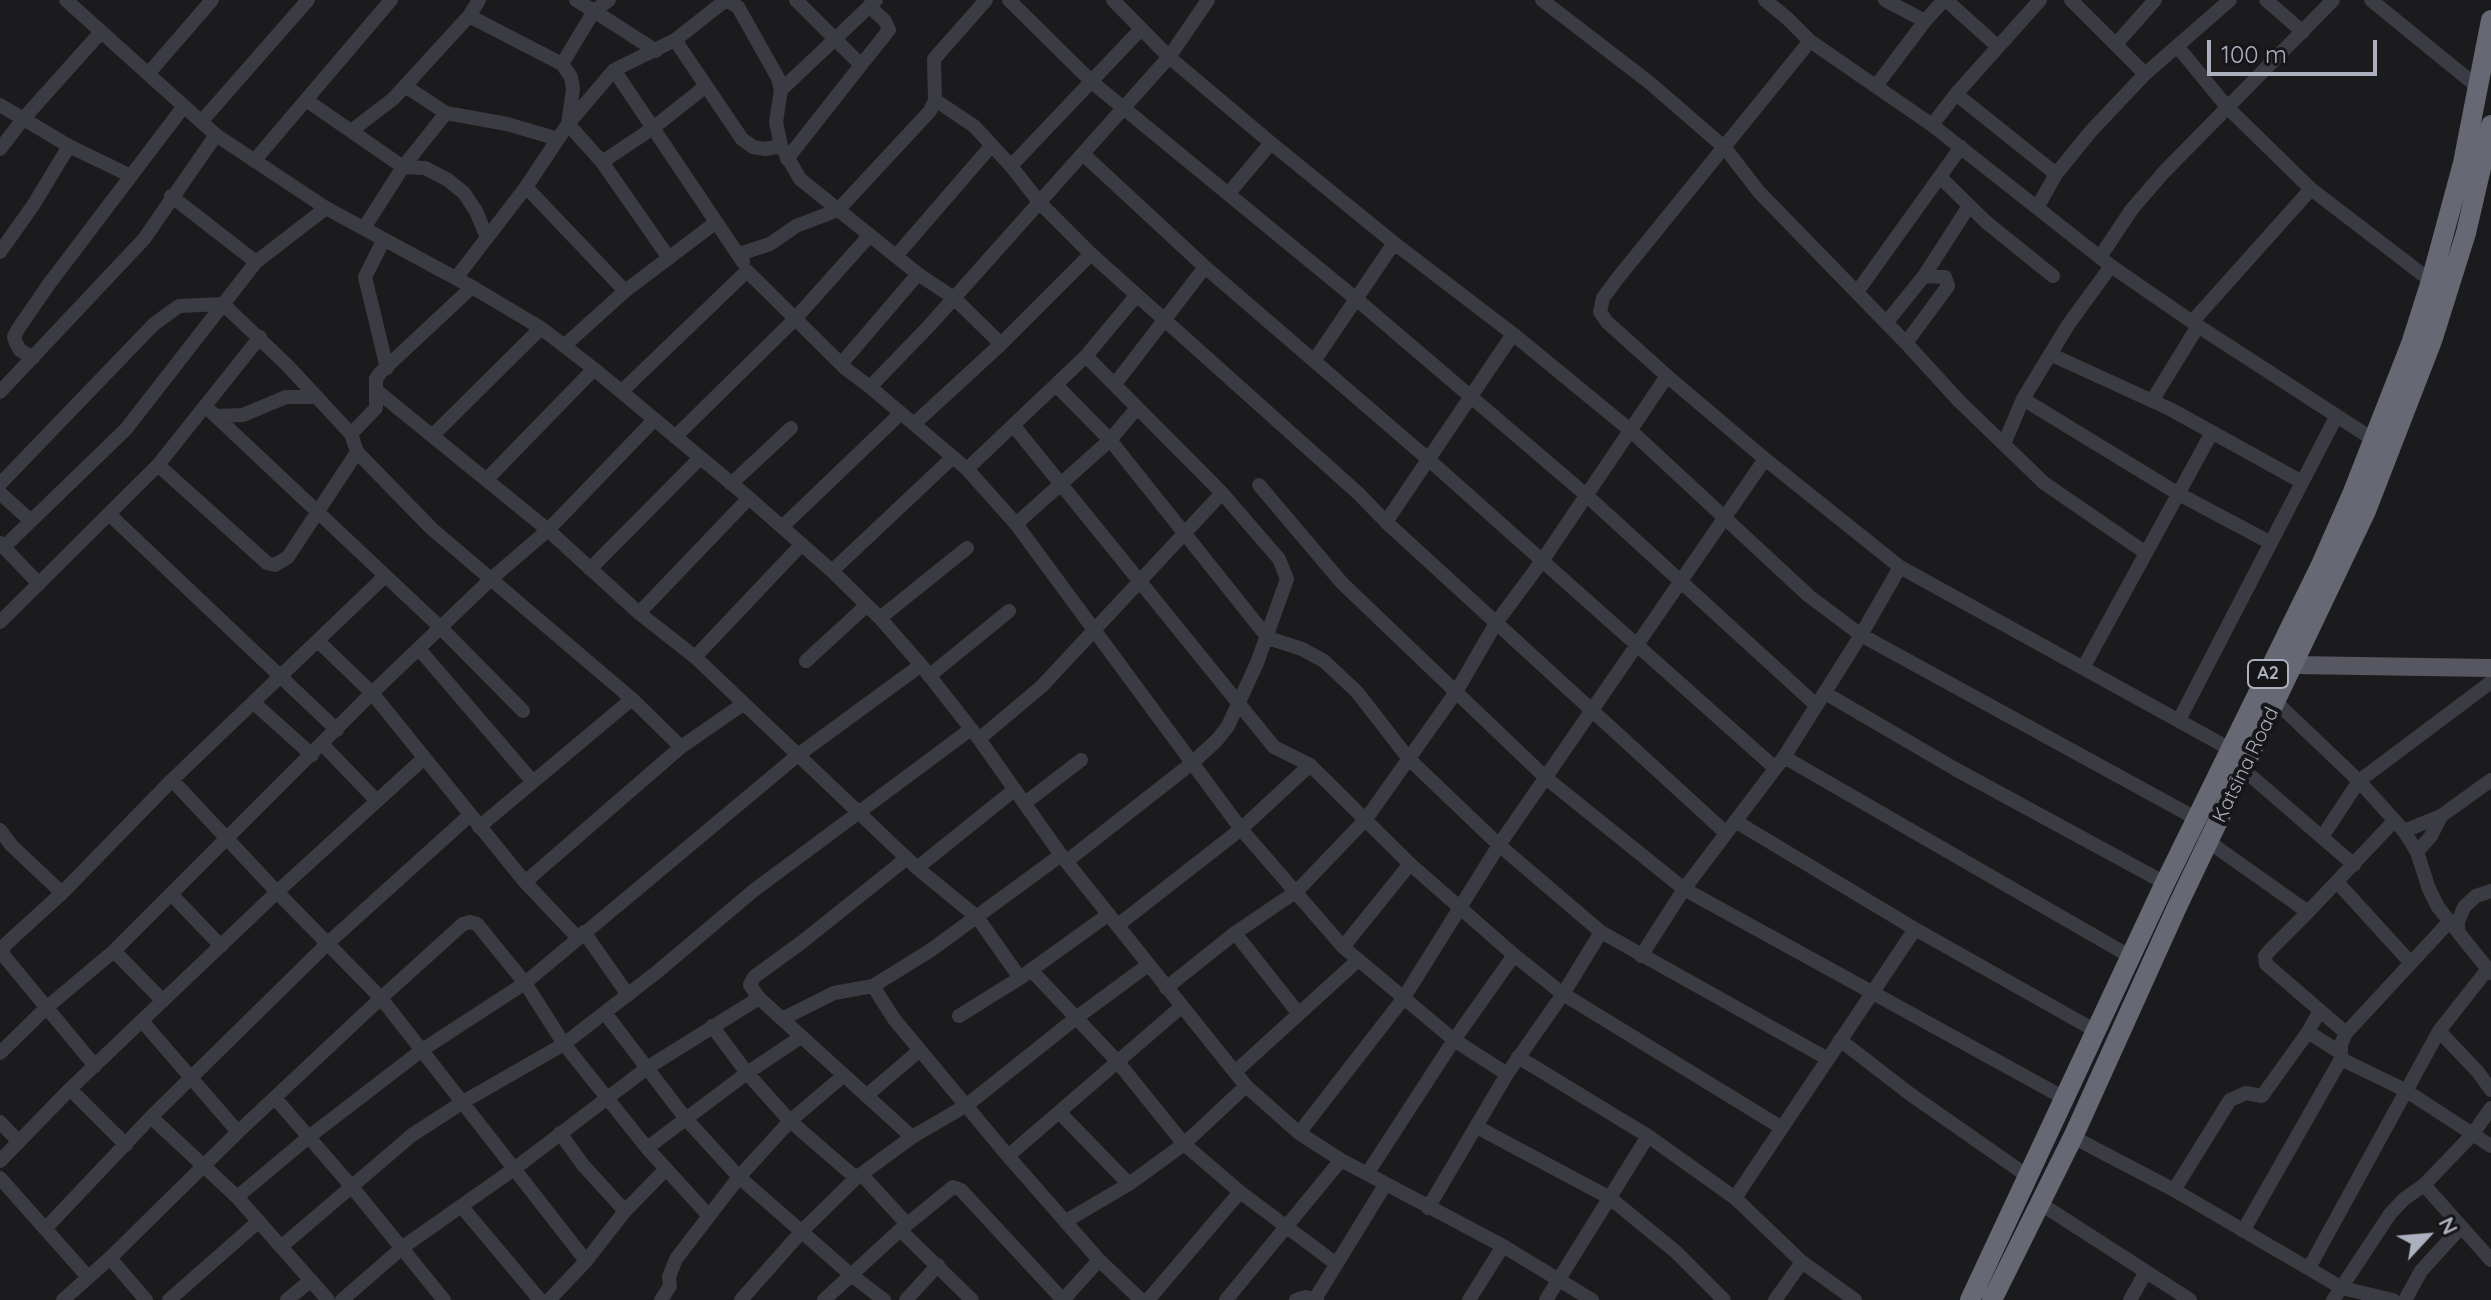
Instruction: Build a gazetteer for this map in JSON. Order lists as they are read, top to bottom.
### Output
{
  "streets": {
    "highway": ["A2", "Katsina Road"]
  },
  "crossings": [
    ["A2", "Katsina Road"]
  ],
  "scale_bar": "100 m",
  "north": "top right"
}
